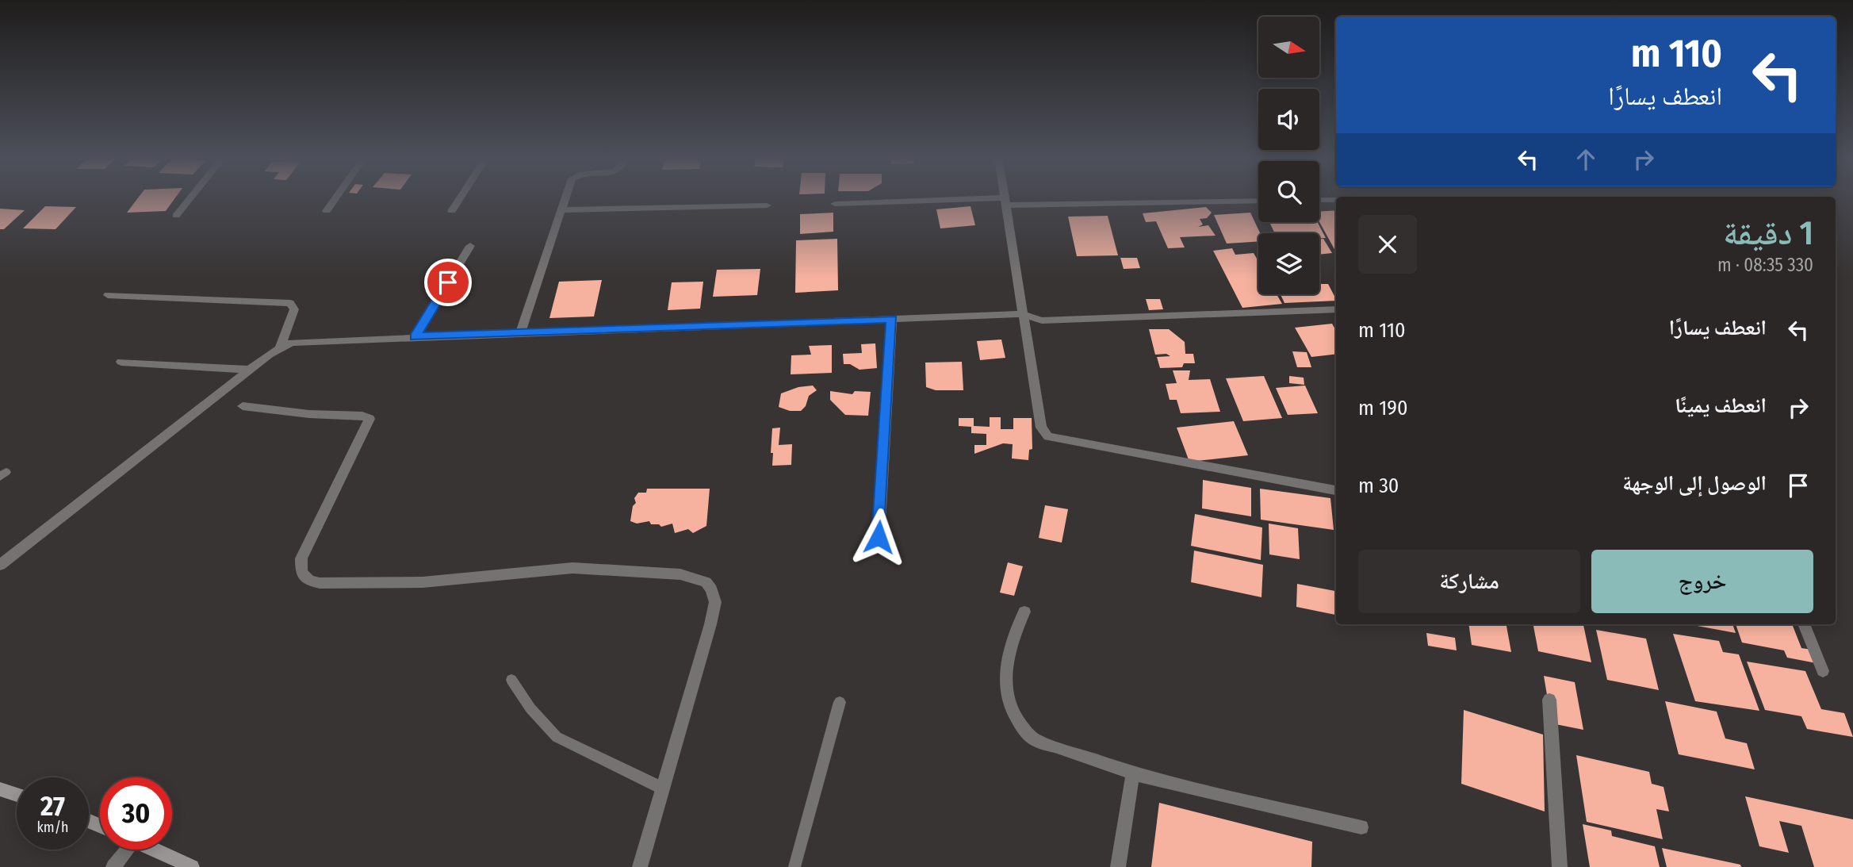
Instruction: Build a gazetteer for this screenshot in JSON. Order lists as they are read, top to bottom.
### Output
{
  "north": "right",
  "page": {
    "turn": ["110 m", "انعطف يسارًا"],
    "heading": ["1 دقيقة", "330 m · 08:35"],
    "list": [
      {
        "name": "انعطف يسارًا",
        "value": "110 m"
      },
      {
        "name": "انعطف يمينًا",
        "value": "190 m"
      },
      {
        "name": "الوصول إلى الوجهة",
        "value": "30 m"
      }
    ],
    "buttons": ["خروج", "مشاركة"],
    "speed": "27 km/h",
    "limit": "30"
  }
}
